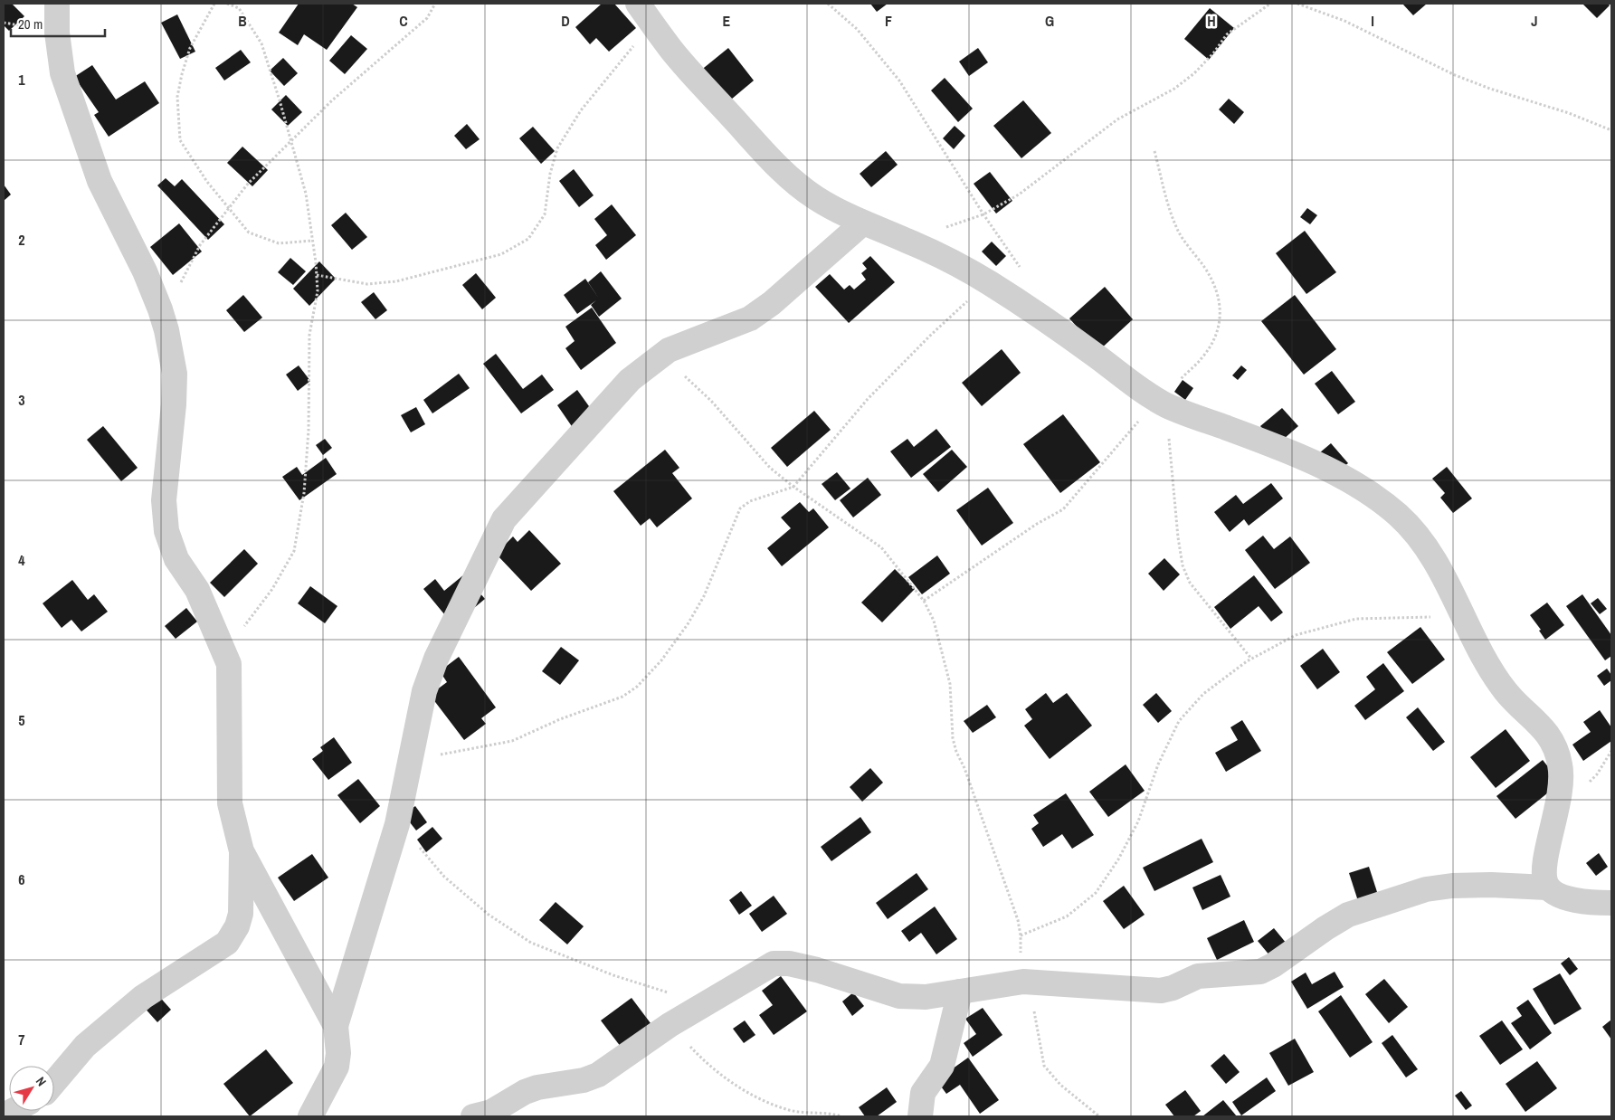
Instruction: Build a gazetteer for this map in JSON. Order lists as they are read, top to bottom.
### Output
{
  "scale_bar": "20 m",
  "north": "top right",
  "grid": {
    "columns": [
      "B",
      "C",
      "D",
      "E",
      "F",
      "G",
      "H",
      "I",
      "J"
    ],
    "rows": [
      "1",
      "2",
      "3",
      "4",
      "5",
      "6",
      "7"
    ]
  }
}
